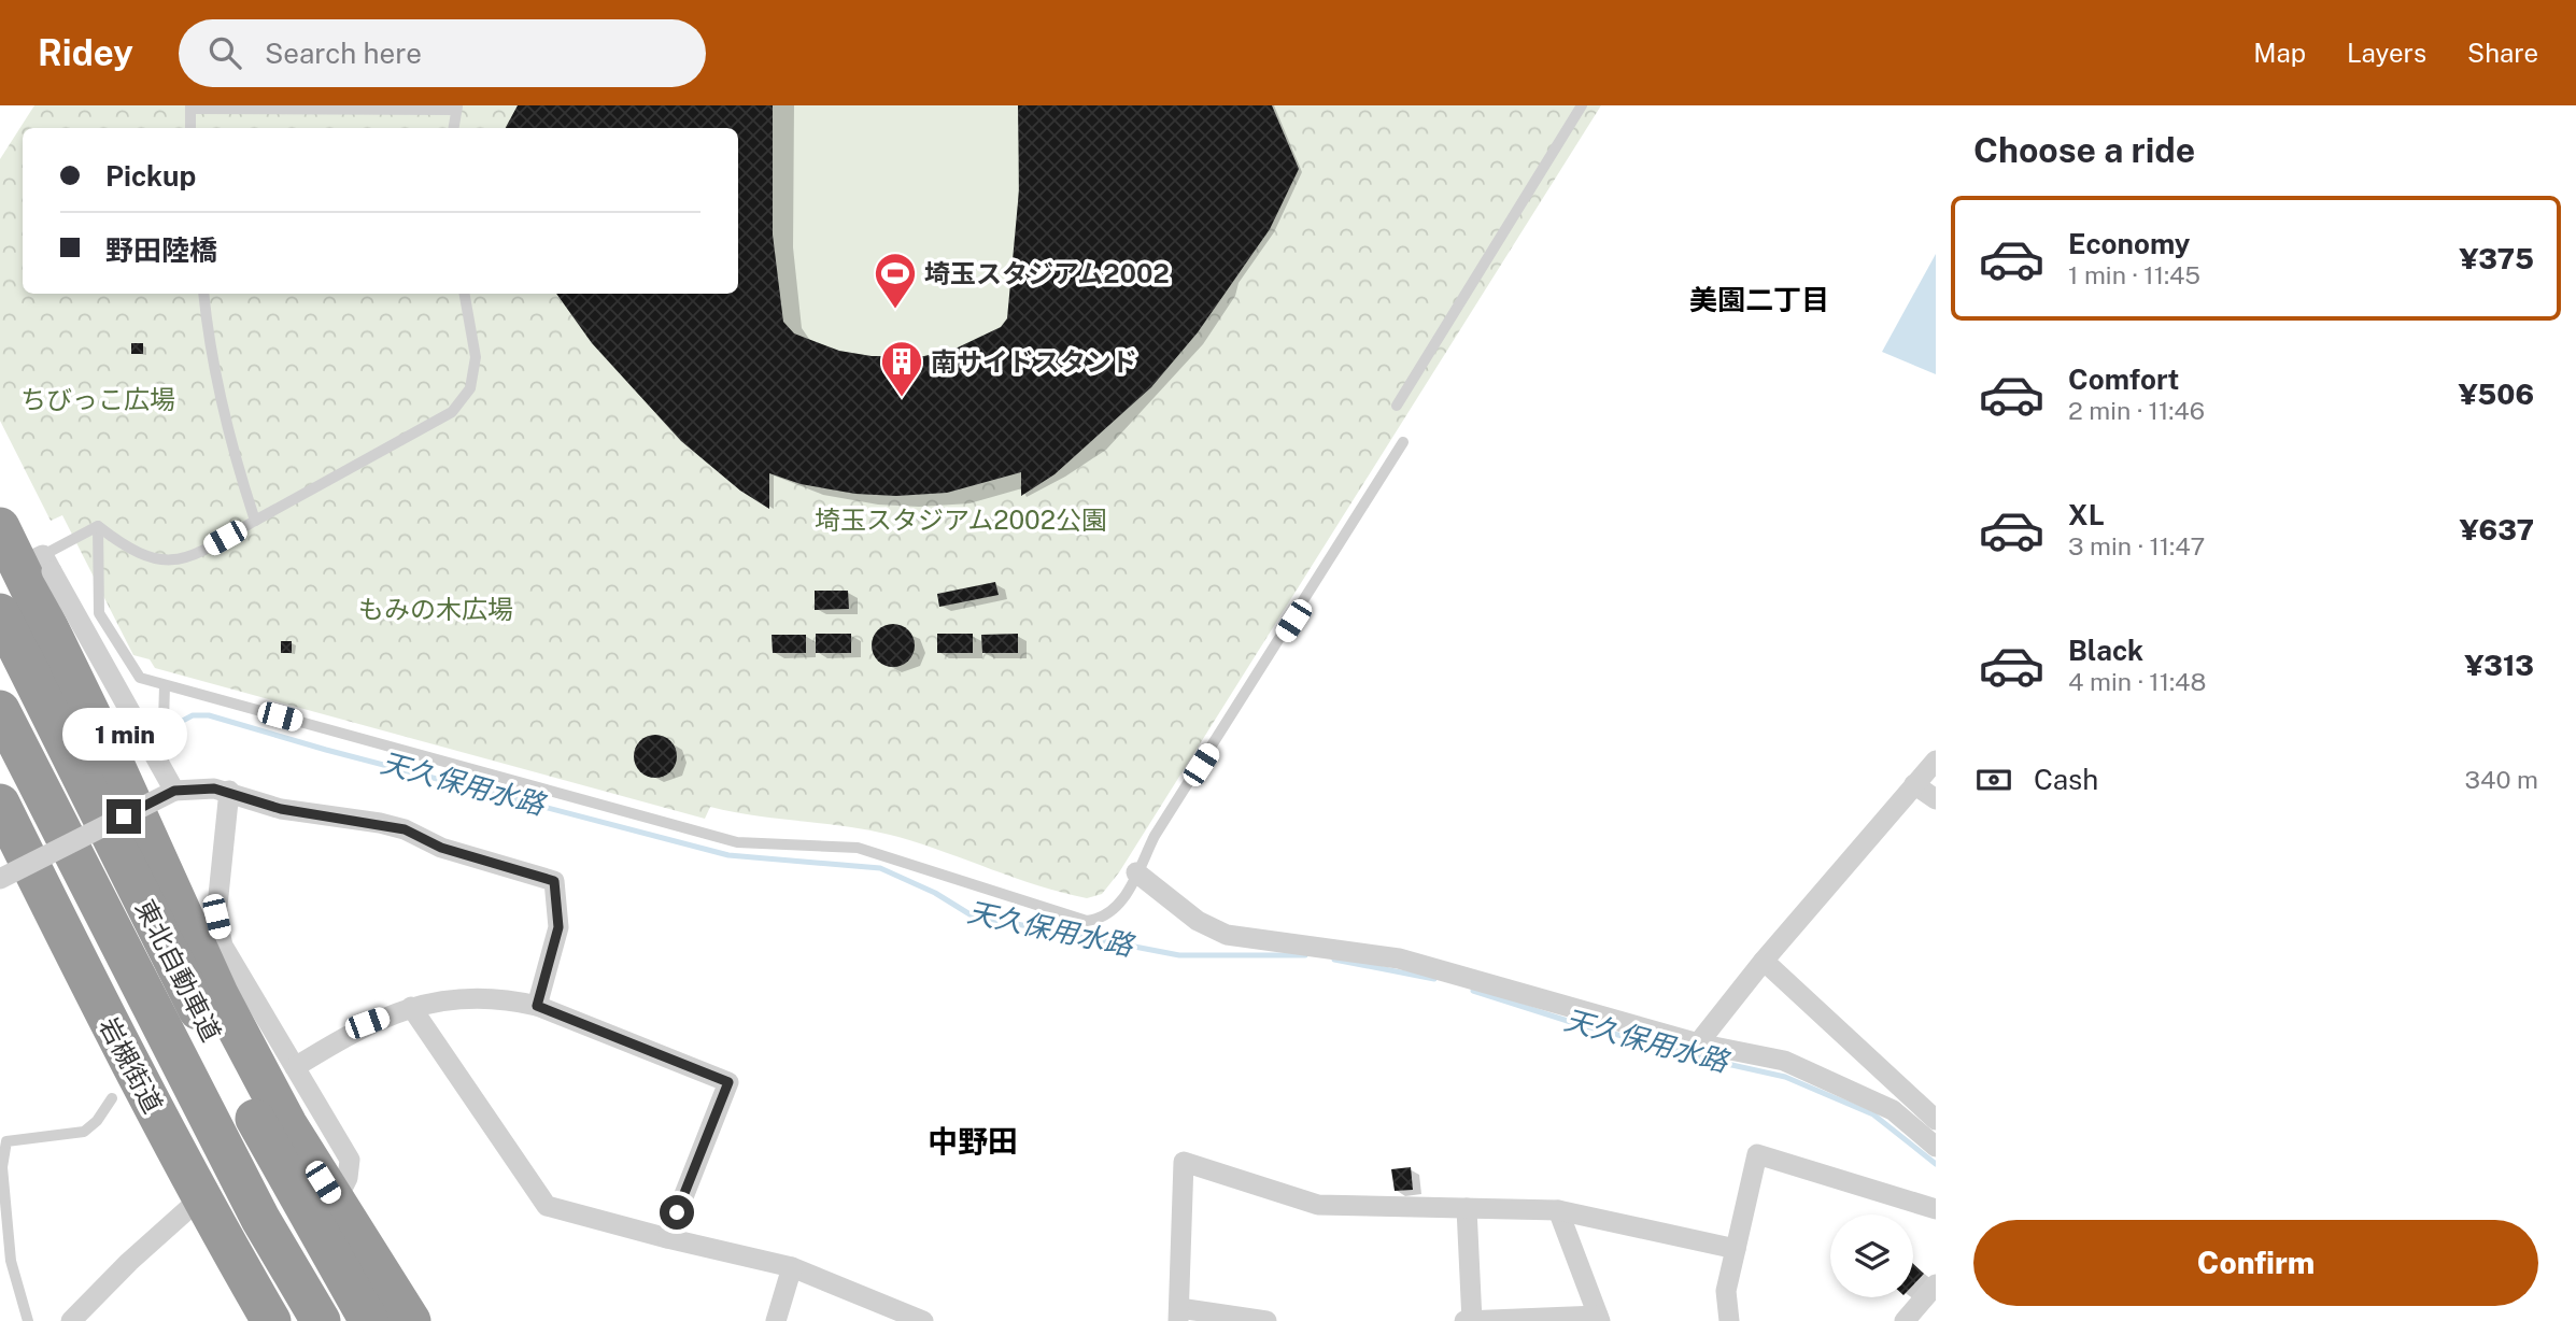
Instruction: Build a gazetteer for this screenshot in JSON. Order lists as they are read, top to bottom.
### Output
{
  "streets": {
    "highway": ["東北自動車道", "岩槻街道"]
  },
  "districts": ["美園二丁目", "中野田"],
  "water": ["天久保用水路"],
  "parks": ["ちびっこ広場", "埼玉スタジアム2002公園", "もみの木広場"],
  "places": {
    "sports": ["埼玉スタジアム2002"],
    "building": ["南サイドスタンド"]
  },
  "page": {
    "header": "Ridey",
    "search": "Search here",
    "nav": ["Map", "Layers", "Share"],
    "heading": "Choose a ride",
    "banner": ["Pickup", "野田陸橋"],
    "list": [
      {
        "name": "Economy",
        "note": "1 min · 11:45",
        "value": "¥375"
      },
      {
        "name": "Comfort",
        "note": "2 min · 11:46",
        "value": "¥506"
      },
      {
        "name": "XL",
        "note": "3 min · 11:47",
        "value": "¥637"
      },
      {
        "name": "Black",
        "note": "4 min · 11:48",
        "value": "¥313"
      }
    ],
    "bubble": "1 min",
    "pay": ["Cash", "340 m"],
    "buttons": "Confirm"
  }
}
